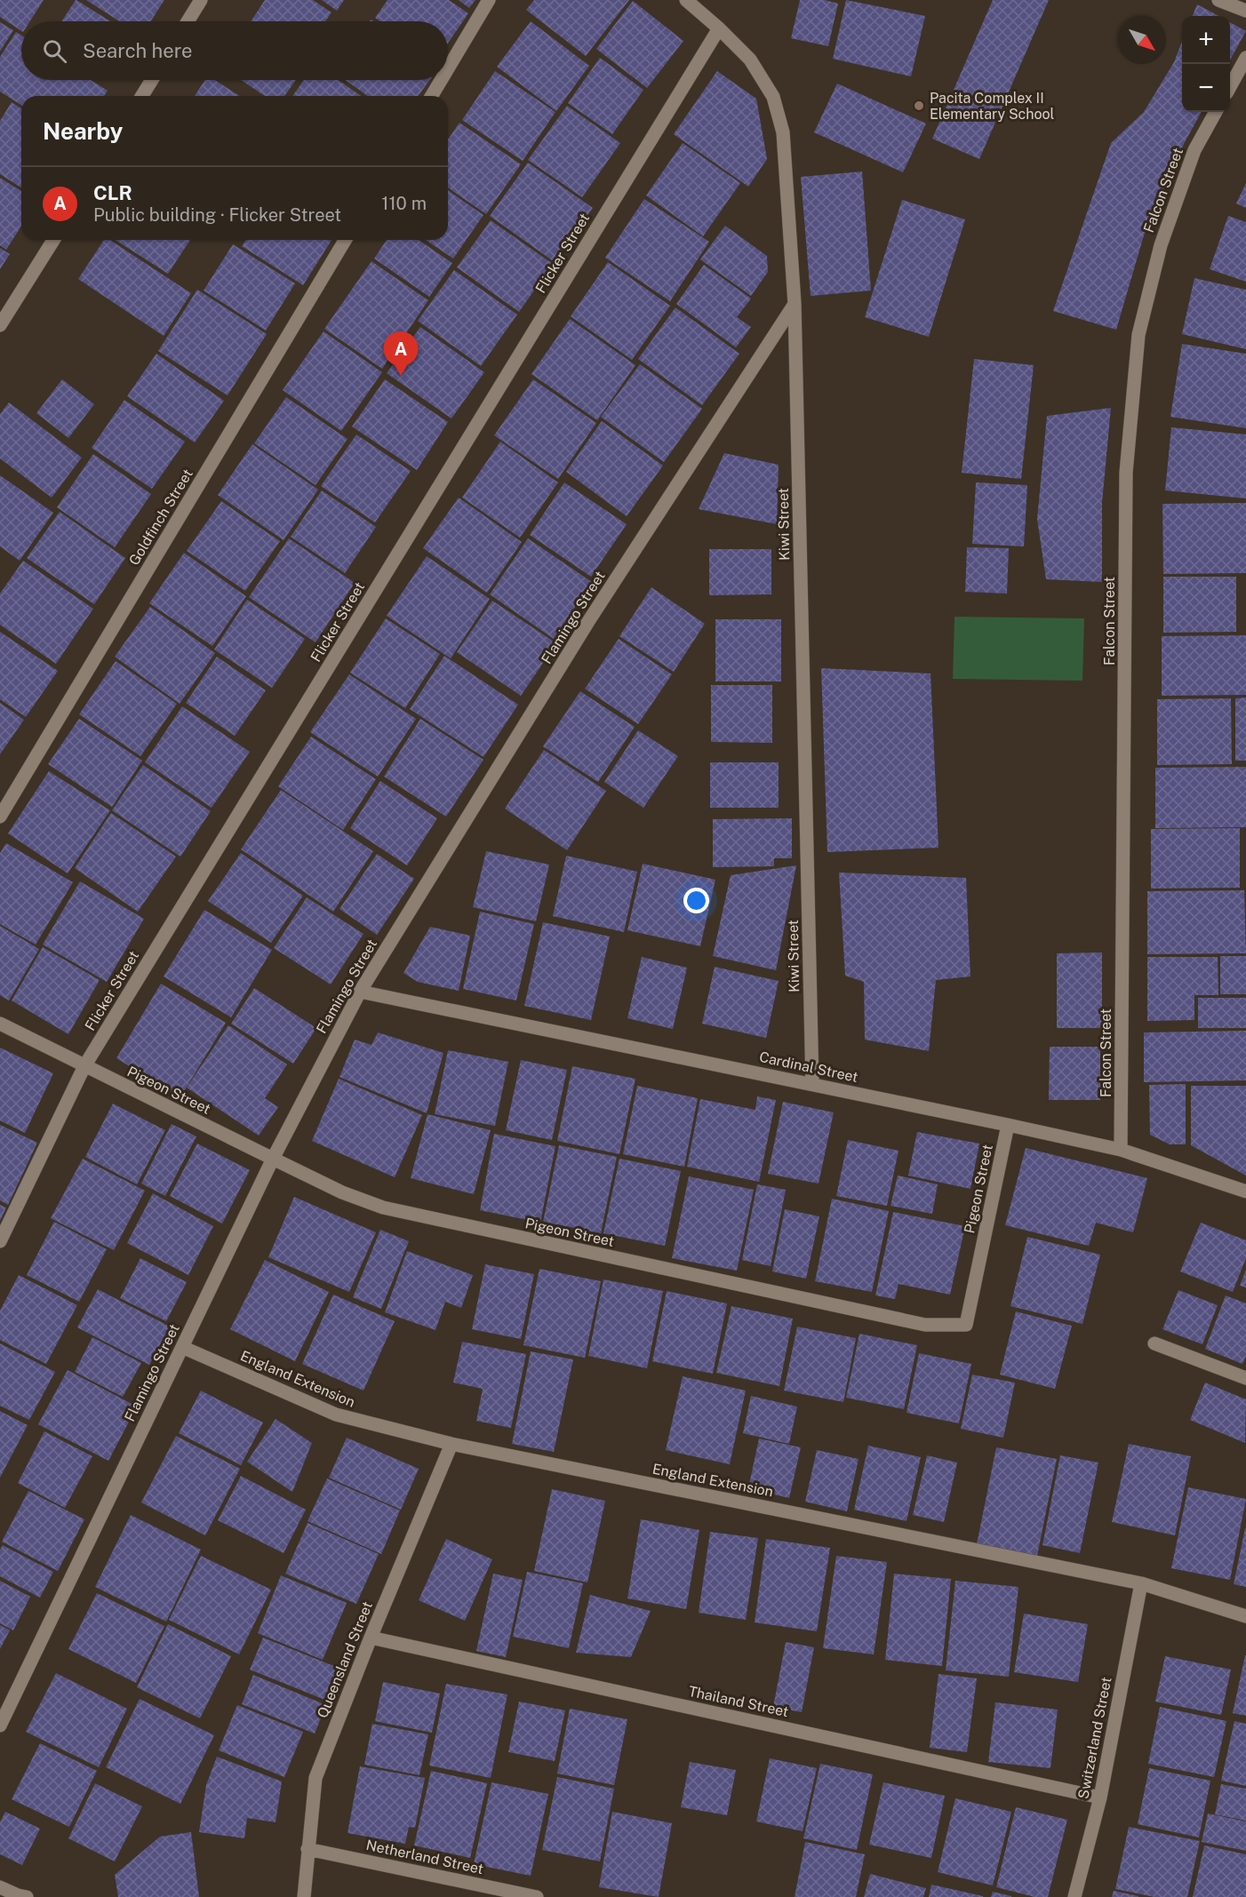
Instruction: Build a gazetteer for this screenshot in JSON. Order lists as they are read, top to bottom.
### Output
{
  "streets": {
    "street": [
      "Falcon Street",
      "Flicker Street",
      "Goldfinch Street",
      "Kiwi Street",
      "Flamingo Street",
      "Cardinal Street",
      "Pigeon Street",
      "England Extension",
      "Queensland Street",
      "Thailand Street",
      "Switzerland Street",
      "Netherland Street"
    ]
  },
  "crossings": [
    ["Falcon Street", "Cardinal Street"],
    ["Flicker Street", "Kiwi Street"],
    ["Flicker Street", "Pigeon Street"],
    ["Kiwi Street", "Flamingo Street"],
    ["Kiwi Street", "Cardinal Street"],
    ["Flamingo Street", "Cardinal Street"],
    ["Flamingo Street", "Pigeon Street"],
    ["Flamingo Street", "England Extension"],
    ["Cardinal Street", "Pigeon Street"],
    ["England Extension", "Queensland Street"],
    ["England Extension", "Switzerland Street"],
    ["Queensland Street", "Thailand Street"],
    ["Queensland Street", "Netherland Street"],
    ["Thailand Street", "Switzerland Street"]
  ],
  "places": ["Pacita Complex II Elementary School"],
  "north": "bottom right",
  "page": {
    "map_buttons": ["+", "−"],
    "search": "Search here",
    "heading": "Nearby",
    "list": [
      {
        "mark": "A",
        "name": "CLR",
        "note": "Public building · Flicker Street",
        "value": "110 m"
      }
    ],
    "pins": "A"
  }
}
